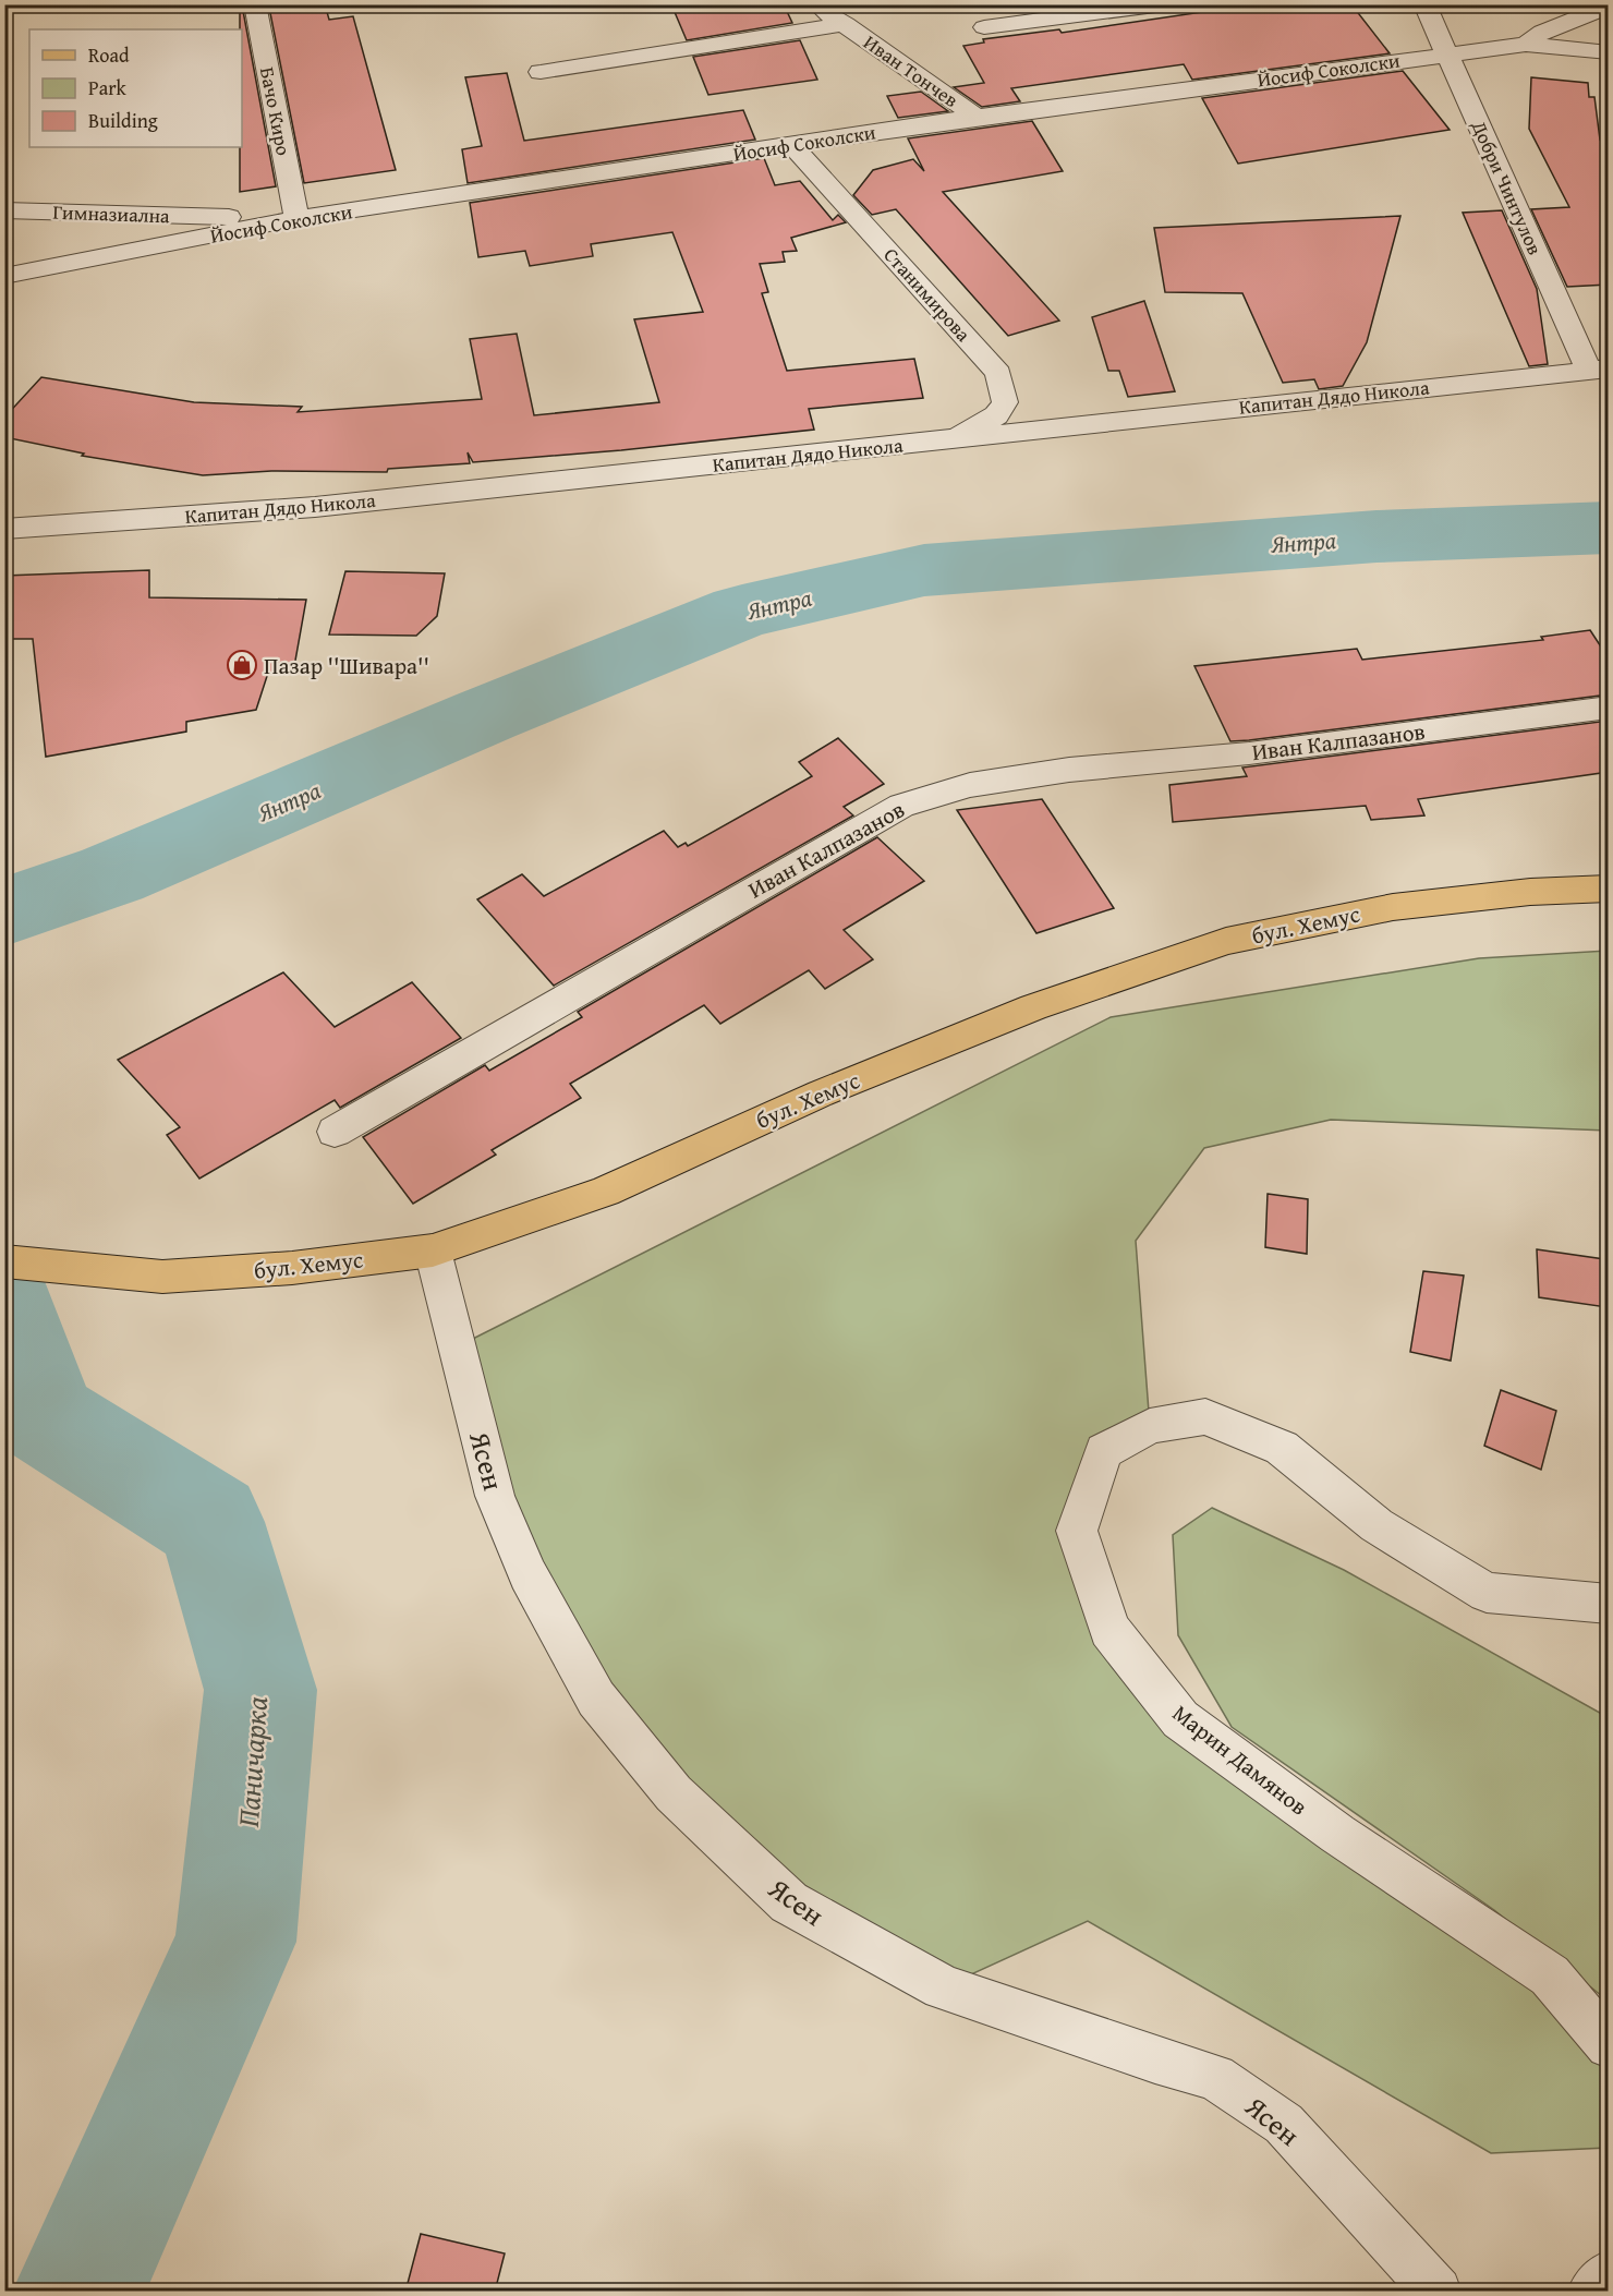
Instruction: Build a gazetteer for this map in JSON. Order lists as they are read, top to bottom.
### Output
{
  "streets": {
    "main road": ["бул. Хемус"],
    "street": [
      "Йосиф Соколски",
      "Иван Тончев",
      "Бачо Киро",
      "Добри Чинтулов",
      "Гимназиална",
      "Станимирова",
      "Капитан Дядо Никола",
      "Иван Калпазанов",
      "Ясен",
      "Марин Дамянов"
    ]
  },
  "crossings": [
    ["Йосиф Соколски", "Иван Тончев"],
    ["Йосиф Соколски", "Бачо Киро"],
    ["Йосиф Соколски", "Добри Чинтулов"],
    ["Йосиф Соколски", "Гимназиална"],
    ["Йосиф Соколски", "Станимирова"],
    ["Бачо Киро", "Гимназиална"],
    ["Добри Чинтулов", "Капитан Дядо Никола"],
    ["Станимирова", "Капитан Дядо Никола"],
    ["бул. Хемус", "Ясен"]
  ],
  "water": ["Янтра", "Паничарка"],
  "places": {
    "shop": ["Пазар ''Шивара''"]
  },
  "legend": ["Road", "Park", "Building"]
}
